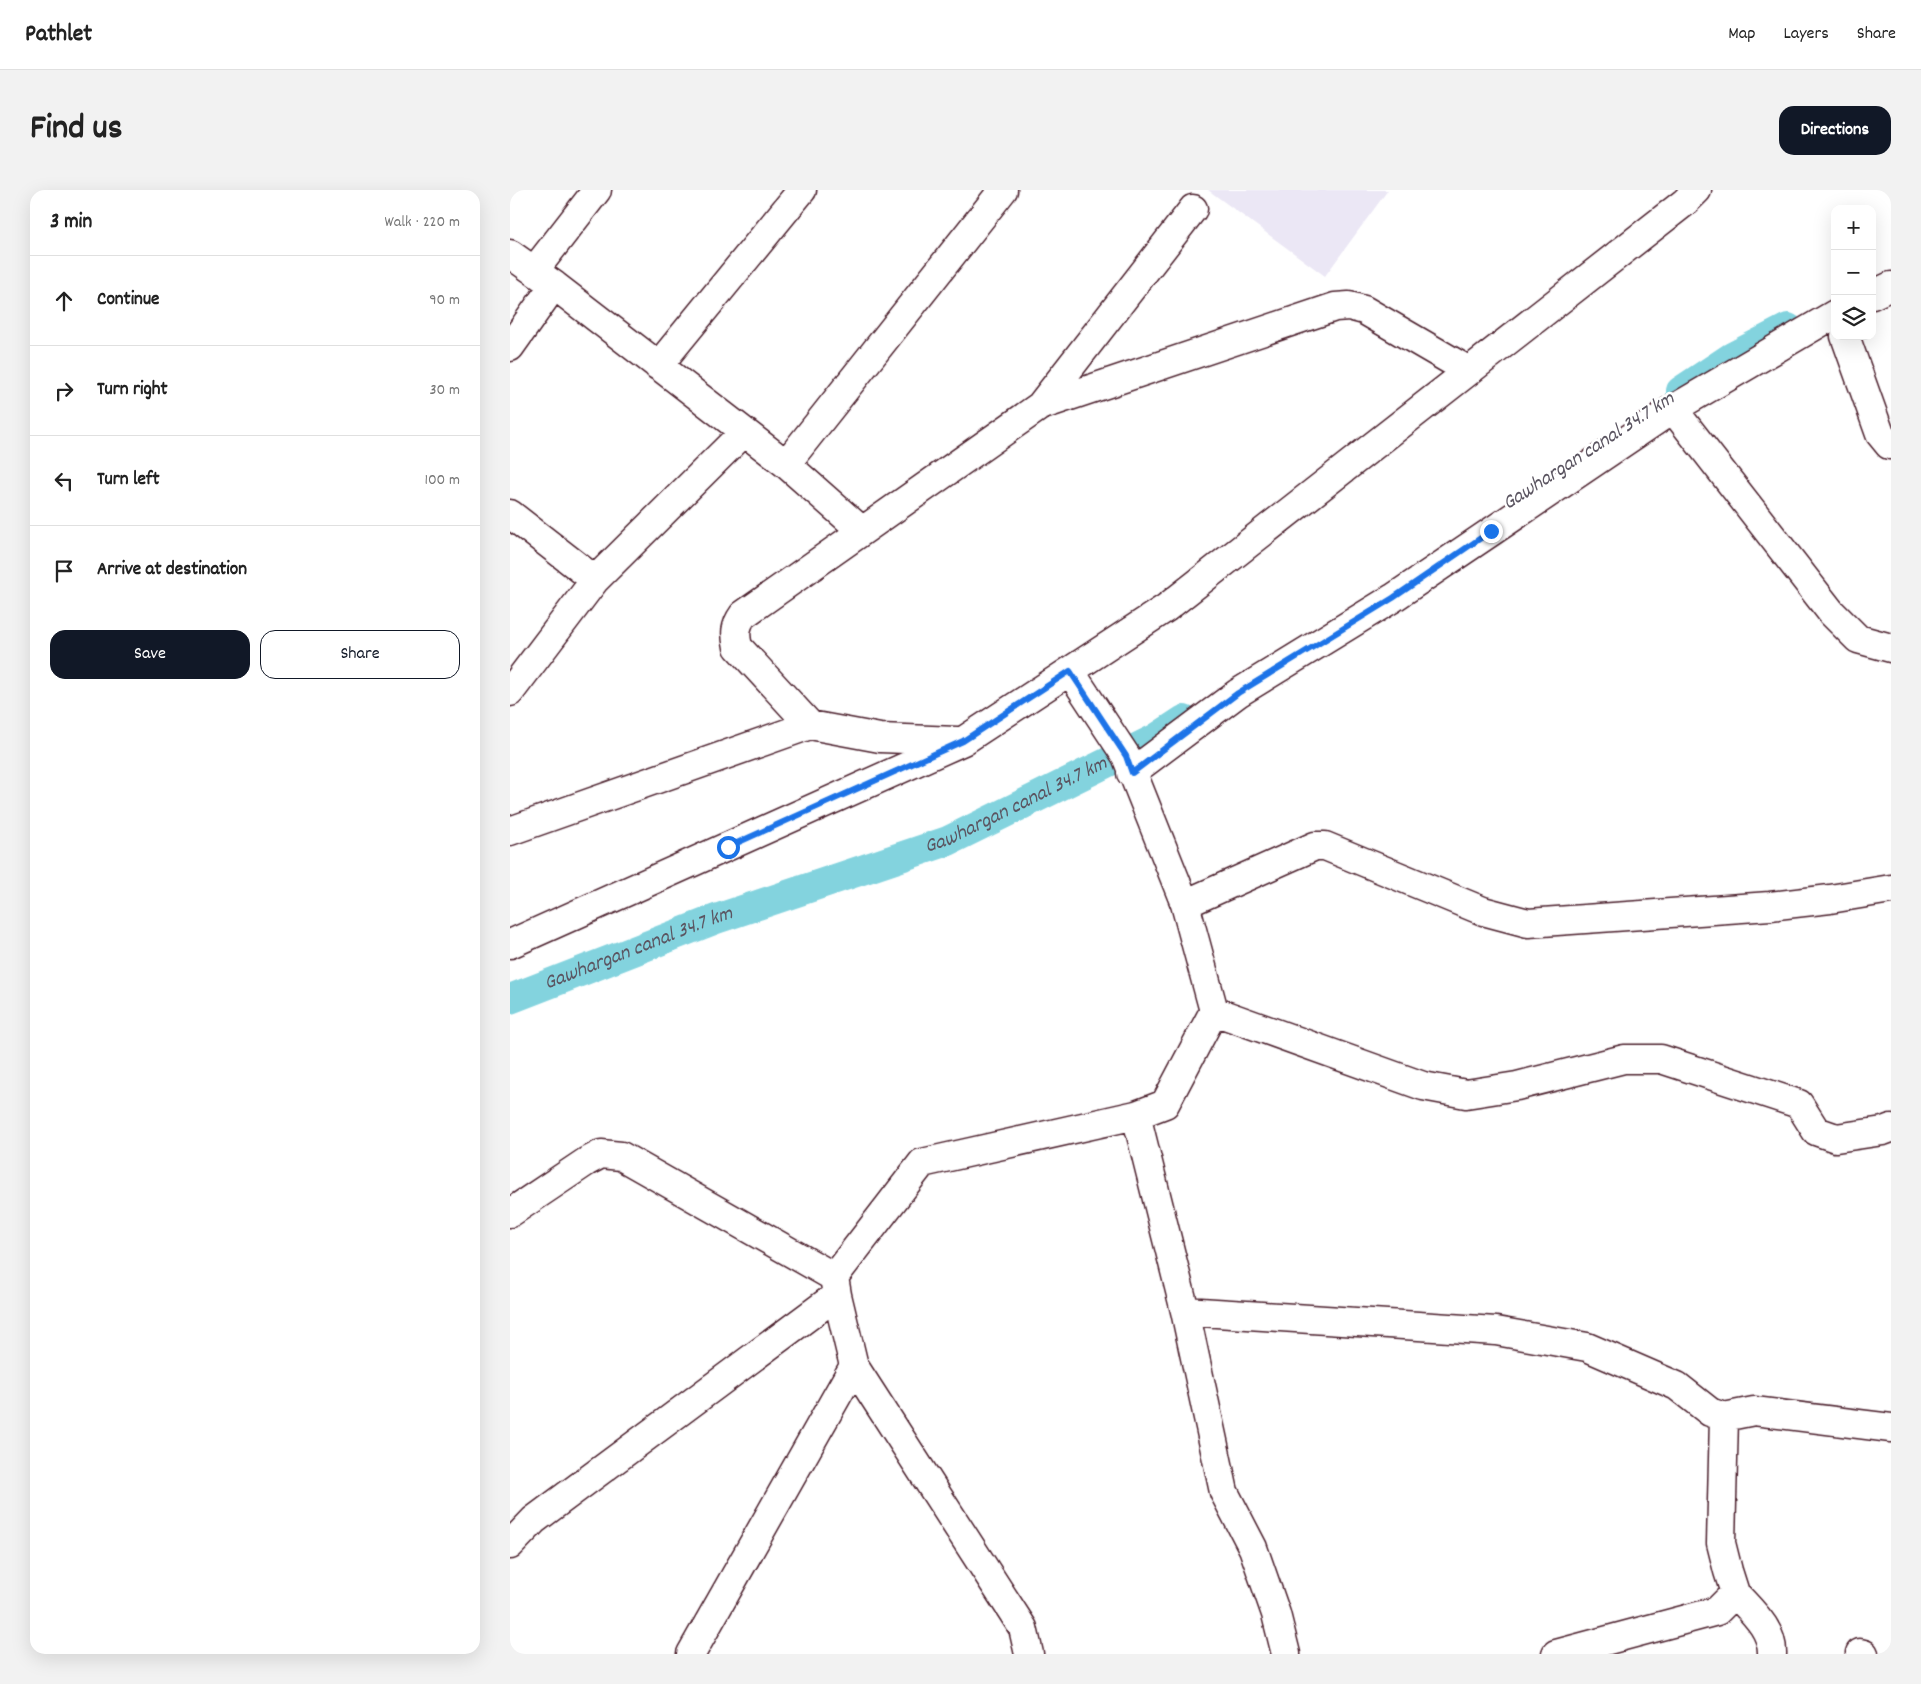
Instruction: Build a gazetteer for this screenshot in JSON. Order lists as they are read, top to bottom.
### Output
{
  "water": ["Gawhargan canal 34.7 km"],
  "page": {
    "header": "Pathlet",
    "nav": ["Map", "Layers", "Share"],
    "title": "Find us",
    "buttons": [
      "Directions",
      ["Save", "Share"]
    ],
    "heading": ["3 min", "Walk · 220 m"],
    "map_buttons": ["+", "−"],
    "list": [
      ["Continue", "90 m"],
      ["Turn right", "30 m"],
      ["Turn left", "100 m"],
      "Arrive at destination"
    ]
  }
}
